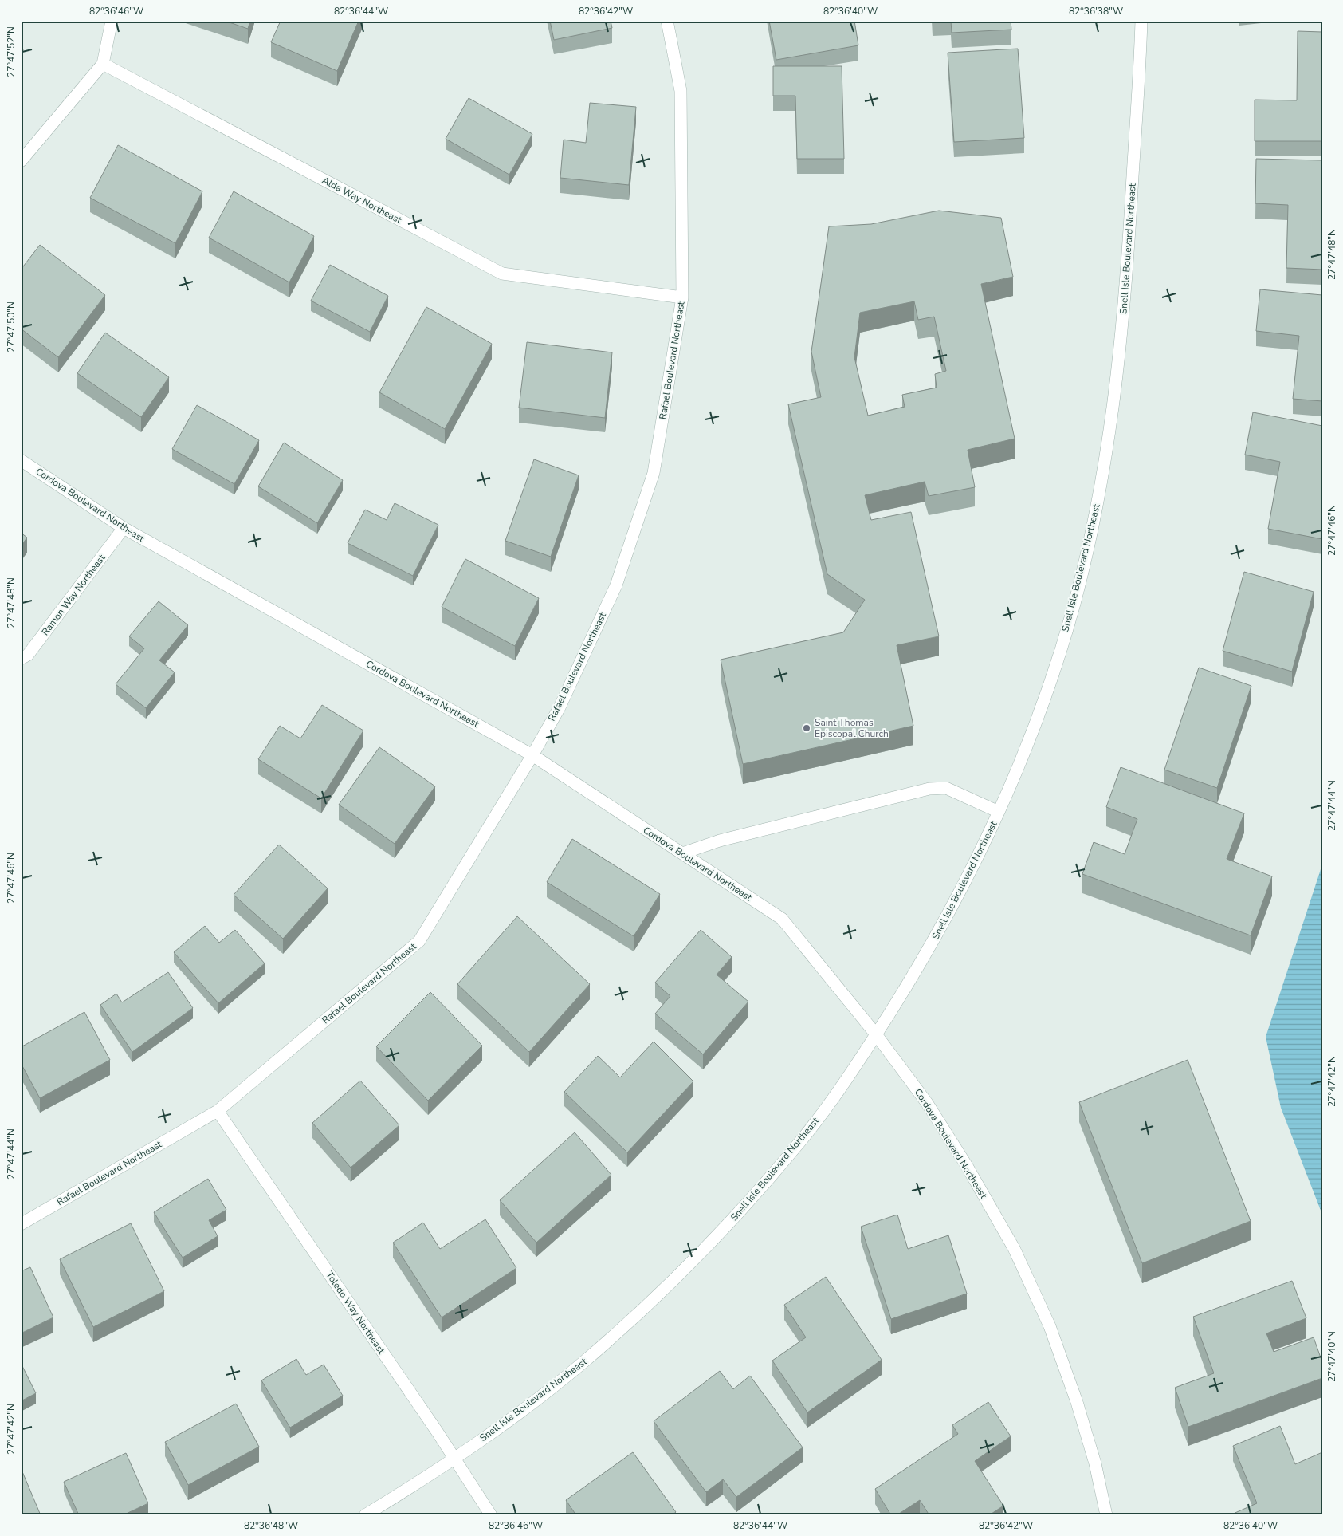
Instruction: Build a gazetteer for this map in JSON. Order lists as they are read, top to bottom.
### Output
{
  "streets": {
    "street": [
      "Alda Way Northeast",
      "Snell Isle Boulevard Northeast",
      "Rafael Boulevard Northeast",
      "Cordova Boulevard Northeast",
      "Ramon Way Northeast",
      "Toledo Way Northeast"
    ]
  },
  "crossings": [
    ["Alda Way Northeast", "Rafael Boulevard Northeast"],
    ["Snell Isle Boulevard Northeast", "Cordova Boulevard Northeast"],
    ["Snell Isle Boulevard Northeast", "Toledo Way Northeast"],
    ["Rafael Boulevard Northeast", "Cordova Boulevard Northeast"],
    ["Rafael Boulevard Northeast", "Toledo Way Northeast"],
    ["Cordova Boulevard Northeast", "Ramon Way Northeast"]
  ],
  "places": ["Saint Thomas Episcopal Church"],
  "coordinates": [
    "82°36'46\"W",
    "82°36'44\"W",
    "82°36'42\"W",
    "82°36'40\"W",
    "82°36'38\"W",
    "27°47'52\"N",
    "27°47'48\"N",
    "27°47'50\"N",
    "27°47'46\"N",
    "27°47'44\"N",
    "27°47'42\"N",
    "27°47'40\"N",
    "82°36'48\"W"
  ]
}
